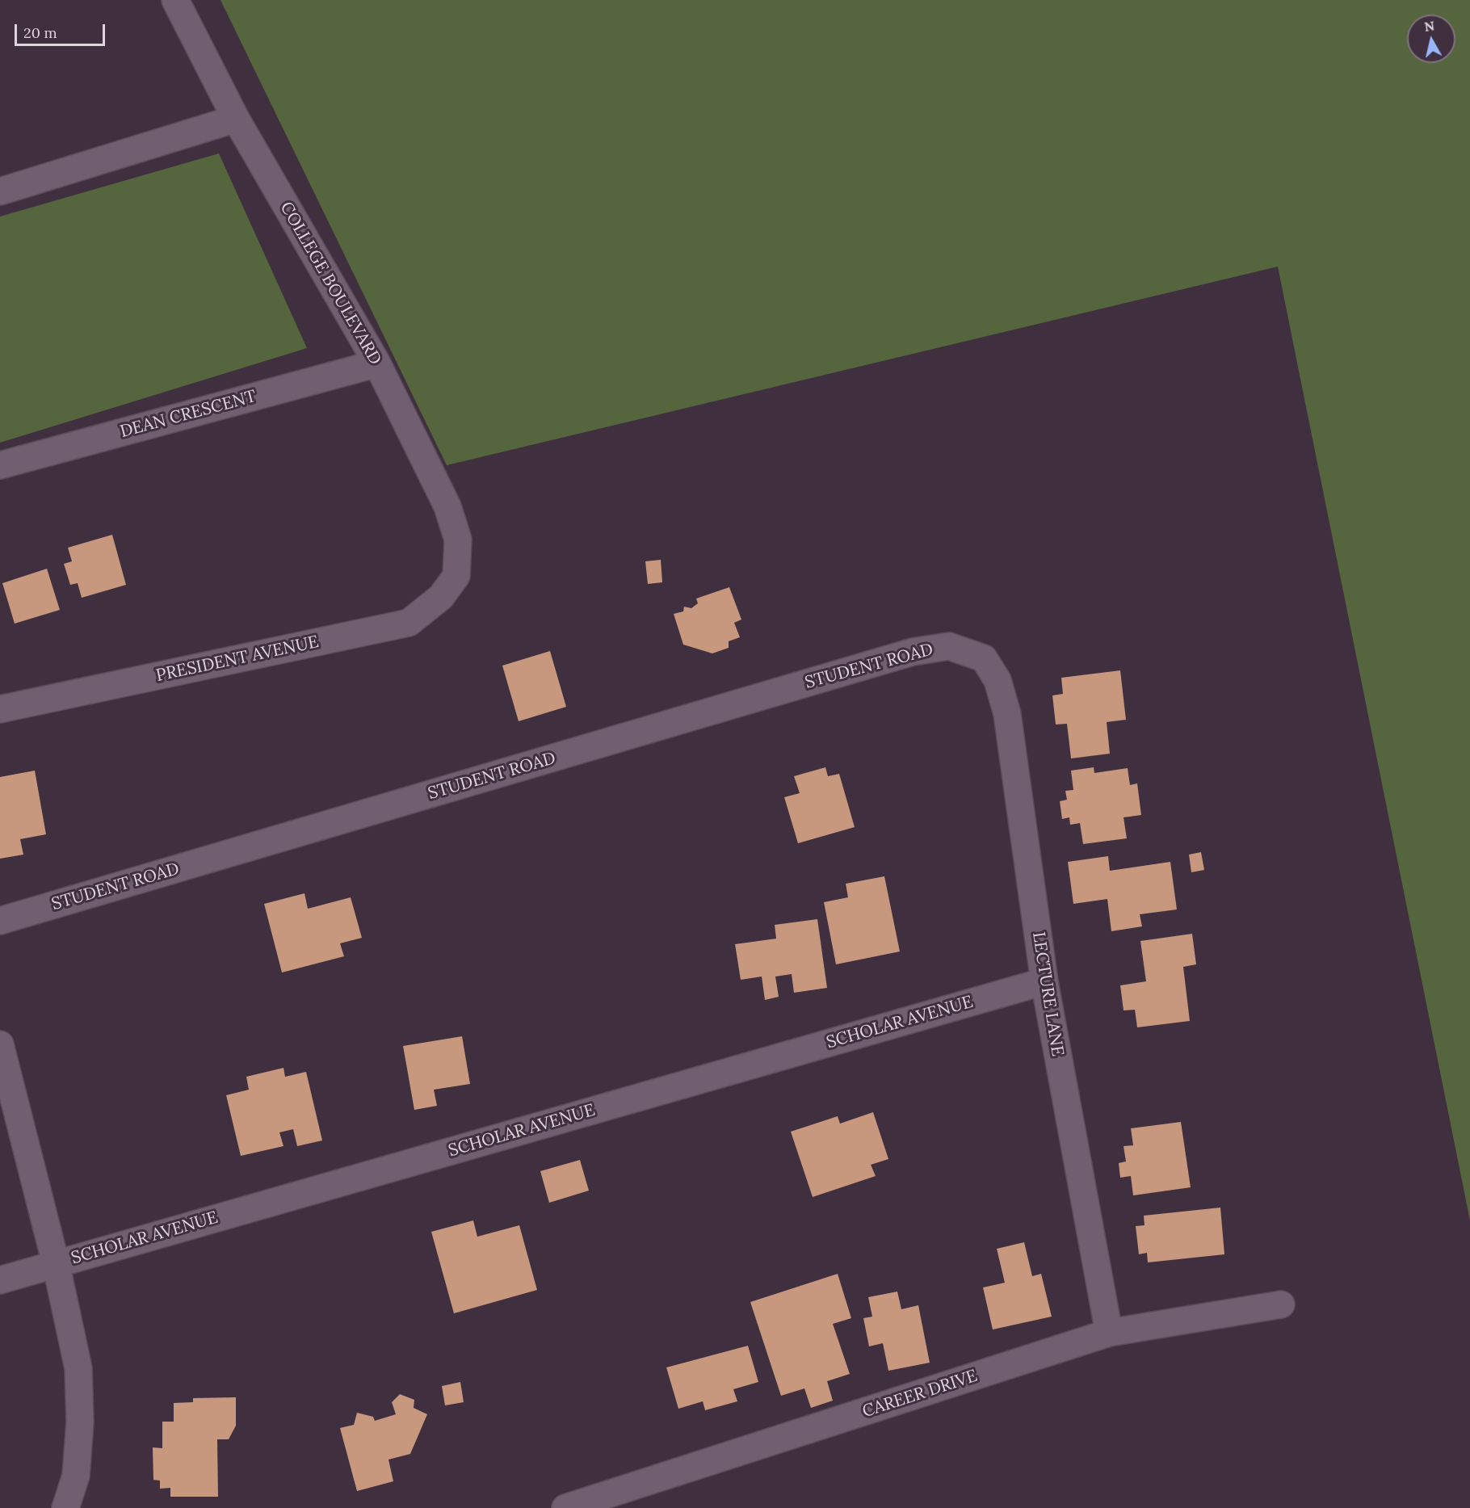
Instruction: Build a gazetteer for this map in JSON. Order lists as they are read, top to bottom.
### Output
{
  "streets": {
    "street": [
      "COLLEGE BOULEVARD",
      "DEAN CRESCENT",
      "PRESIDENT AVENUE",
      "STUDENT ROAD",
      "LECTURE LANE",
      "SCHOLAR AVENUE",
      "CAREER DRIVE"
    ]
  },
  "crossings": [
    ["COLLEGE BOULEVARD", "DEAN CRESCENT"],
    ["COLLEGE BOULEVARD", "PRESIDENT AVENUE"],
    ["STUDENT ROAD", "LECTURE LANE"],
    ["LECTURE LANE", "SCHOLAR AVENUE"],
    ["LECTURE LANE", "CAREER DRIVE"]
  ],
  "scale_bar": "20 m",
  "north": "top"
}
